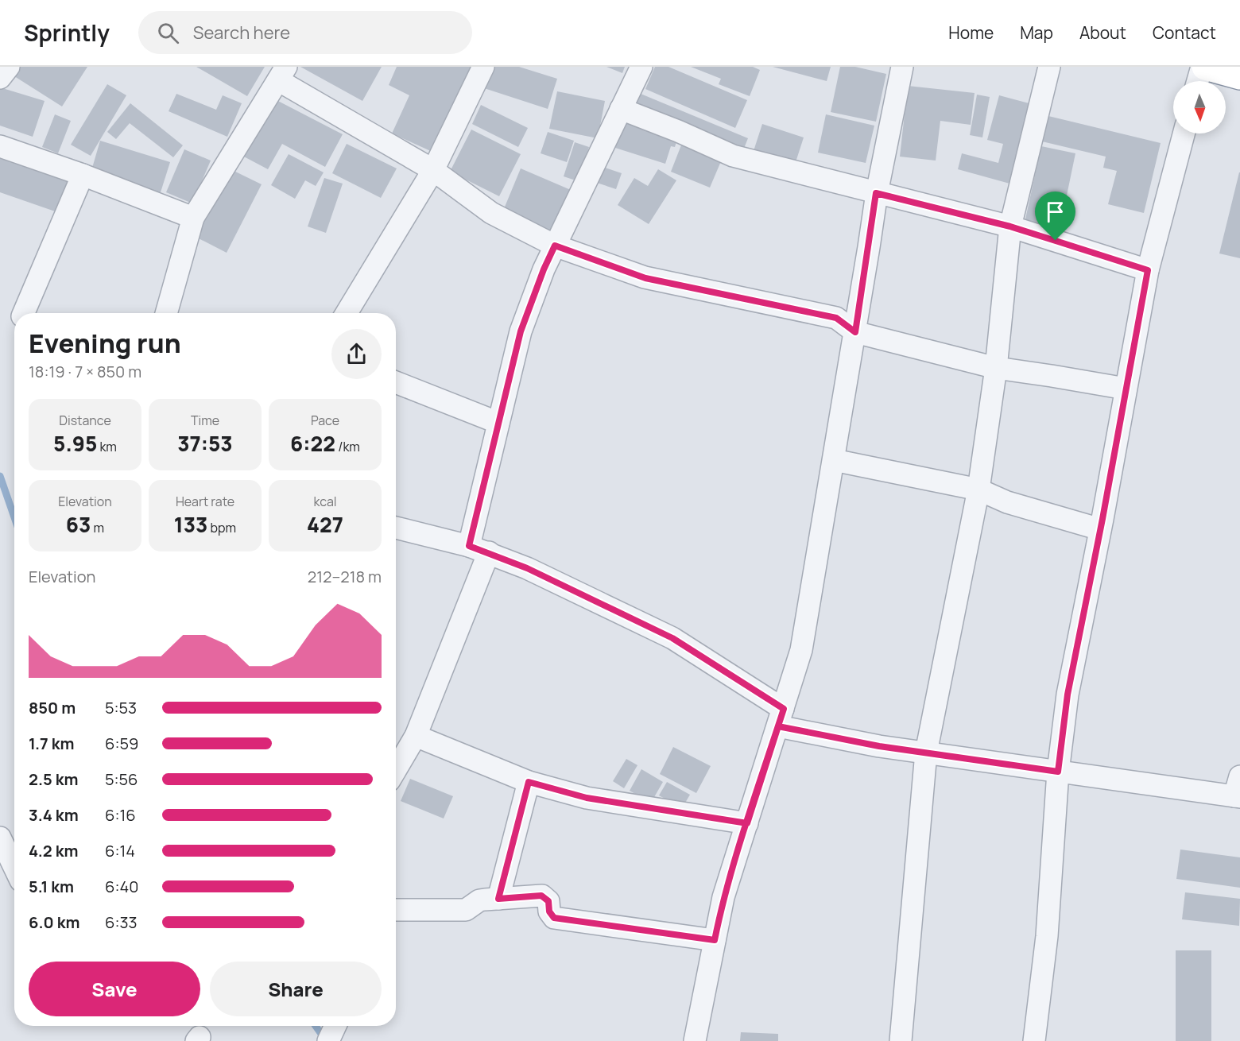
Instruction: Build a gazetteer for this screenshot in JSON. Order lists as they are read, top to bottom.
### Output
{
  "north": "bottom",
  "page": {
    "header": "Sprintly",
    "search": "Search here",
    "nav": [
      "Home",
      "Map",
      "About",
      "Contact"
    ],
    "heading": ["Evening run", "18:19 · 7 × 850 m"],
    "stats": [
      ["Distance", "5.95 km"],
      ["Time", "37:53"],
      ["Pace", "6:22 /km"],
      ["Elevation", "63 m"],
      ["Heart rate", "133 bpm"],
      ["kcal", "427"]
    ],
    "chart": ["Elevation", "212–218 m"],
    "list": [
      {
        "name": "850 m",
        "note": "5:53"
      },
      {
        "name": "1.7 km",
        "note": "6:59"
      },
      {
        "name": "2.5 km",
        "note": "5:56"
      },
      {
        "name": "3.4 km",
        "note": "6:16"
      },
      {
        "name": "4.2 km",
        "note": "6:14"
      },
      {
        "name": "5.1 km",
        "note": "6:40"
      },
      {
        "name": "6.0 km",
        "note": "6:33"
      }
    ],
    "buttons": ["Save", "Share"]
  }
}
